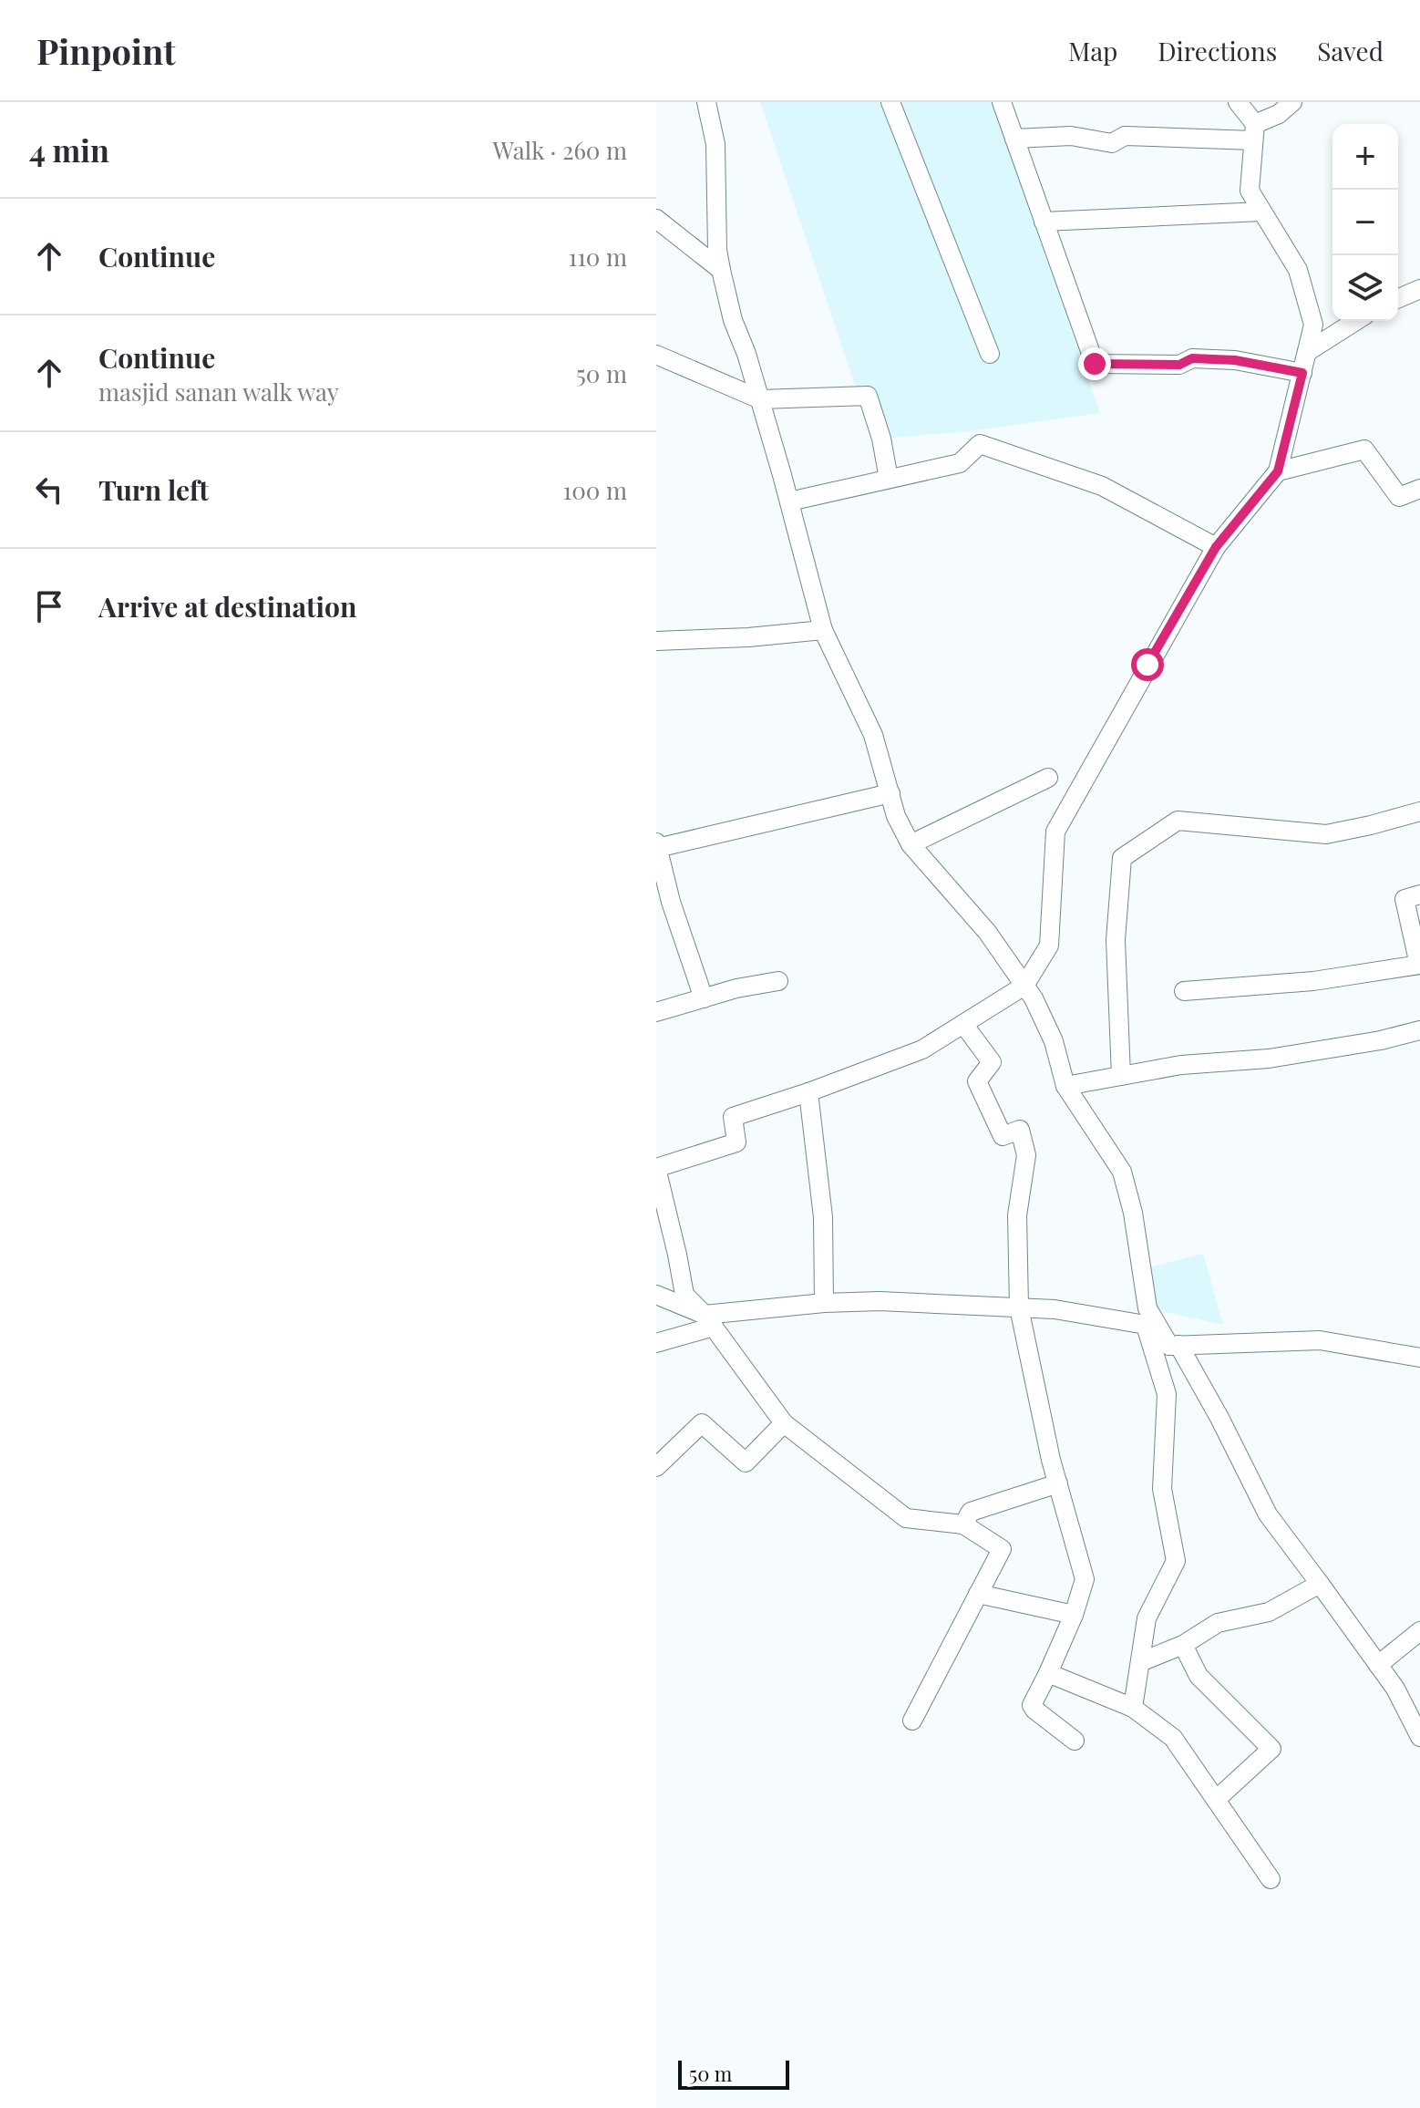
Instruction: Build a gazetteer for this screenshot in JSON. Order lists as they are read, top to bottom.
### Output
{
  "scale_bar": "50 m",
  "page": {
    "header": "Pinpoint",
    "nav": ["Map", "Directions", "Saved"],
    "heading": ["4 min", "Walk · 260 m"],
    "map_buttons": ["+", "−"],
    "list": [
      ["Continue", "110 m"],
      ["Continue", "masjid sanan walk way", "50 m"],
      ["Turn left", "100 m"],
      "Arrive at destination"
    ],
    "scale": "50 m"
  }
}
